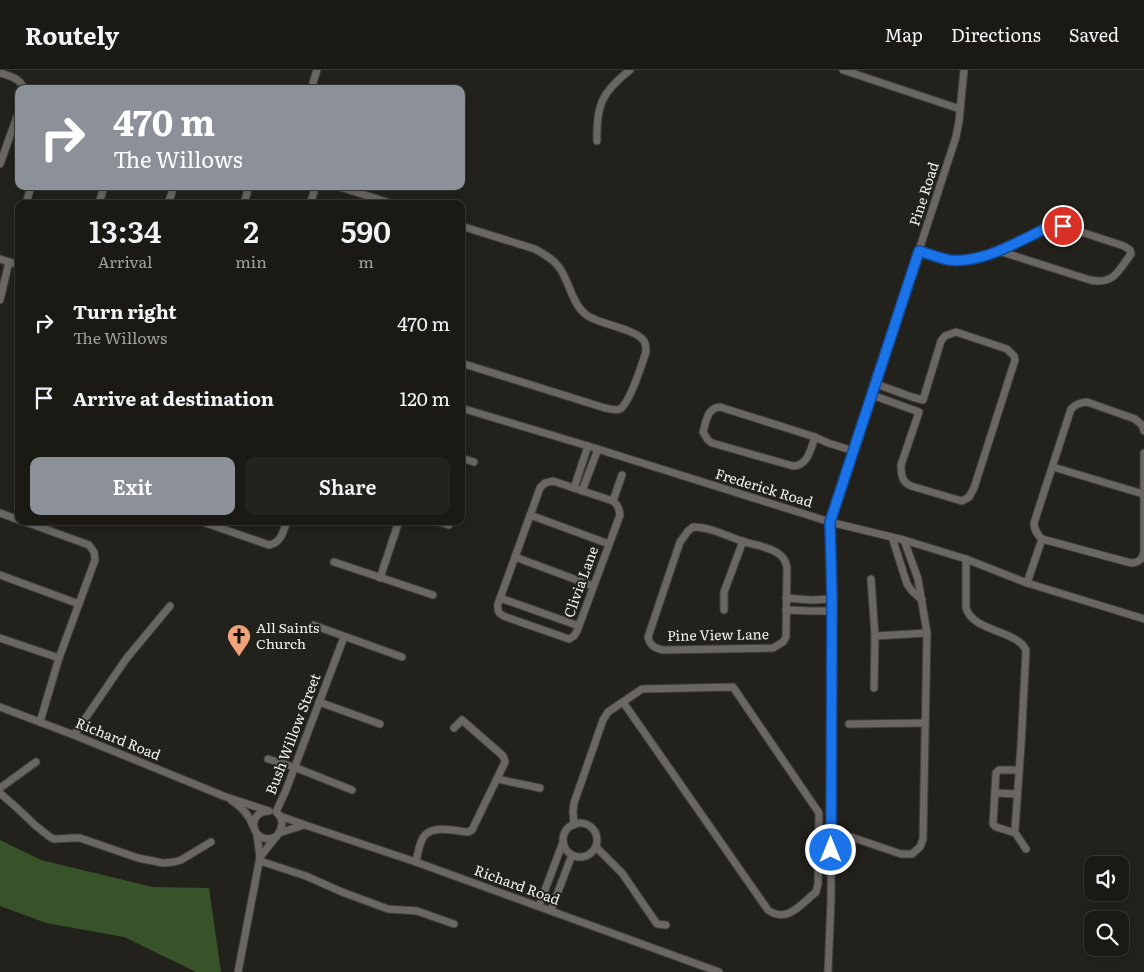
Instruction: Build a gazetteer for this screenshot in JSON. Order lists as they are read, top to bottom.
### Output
{
  "streets": {
    "street": [
      "Pine Road",
      "Frederick Road",
      "Clivia Lane",
      "Pine View Lane",
      "Bush Willow Street",
      "Richard Road"
    ]
  },
  "crossings": [
    ["Pine Road", "Frederick Road"],
    ["Bush Willow Street", "Richard Road"]
  ],
  "places": {
    "church": ["All Saints Church"]
  },
  "page": {
    "header": "Routely",
    "nav": ["Map", "Directions", "Saved"],
    "turn": ["470 m", "The Willows"],
    "eta": [
      "13:34",
      "Arrival",
      "2",
      "min",
      "590",
      "m"
    ],
    "list": [
      {
        "name": "Turn right",
        "note": "The Willows",
        "value": "470 m"
      },
      {
        "name": "Arrive at destination",
        "value": "120 m"
      }
    ],
    "buttons": ["Exit", "Share"]
  }
}
